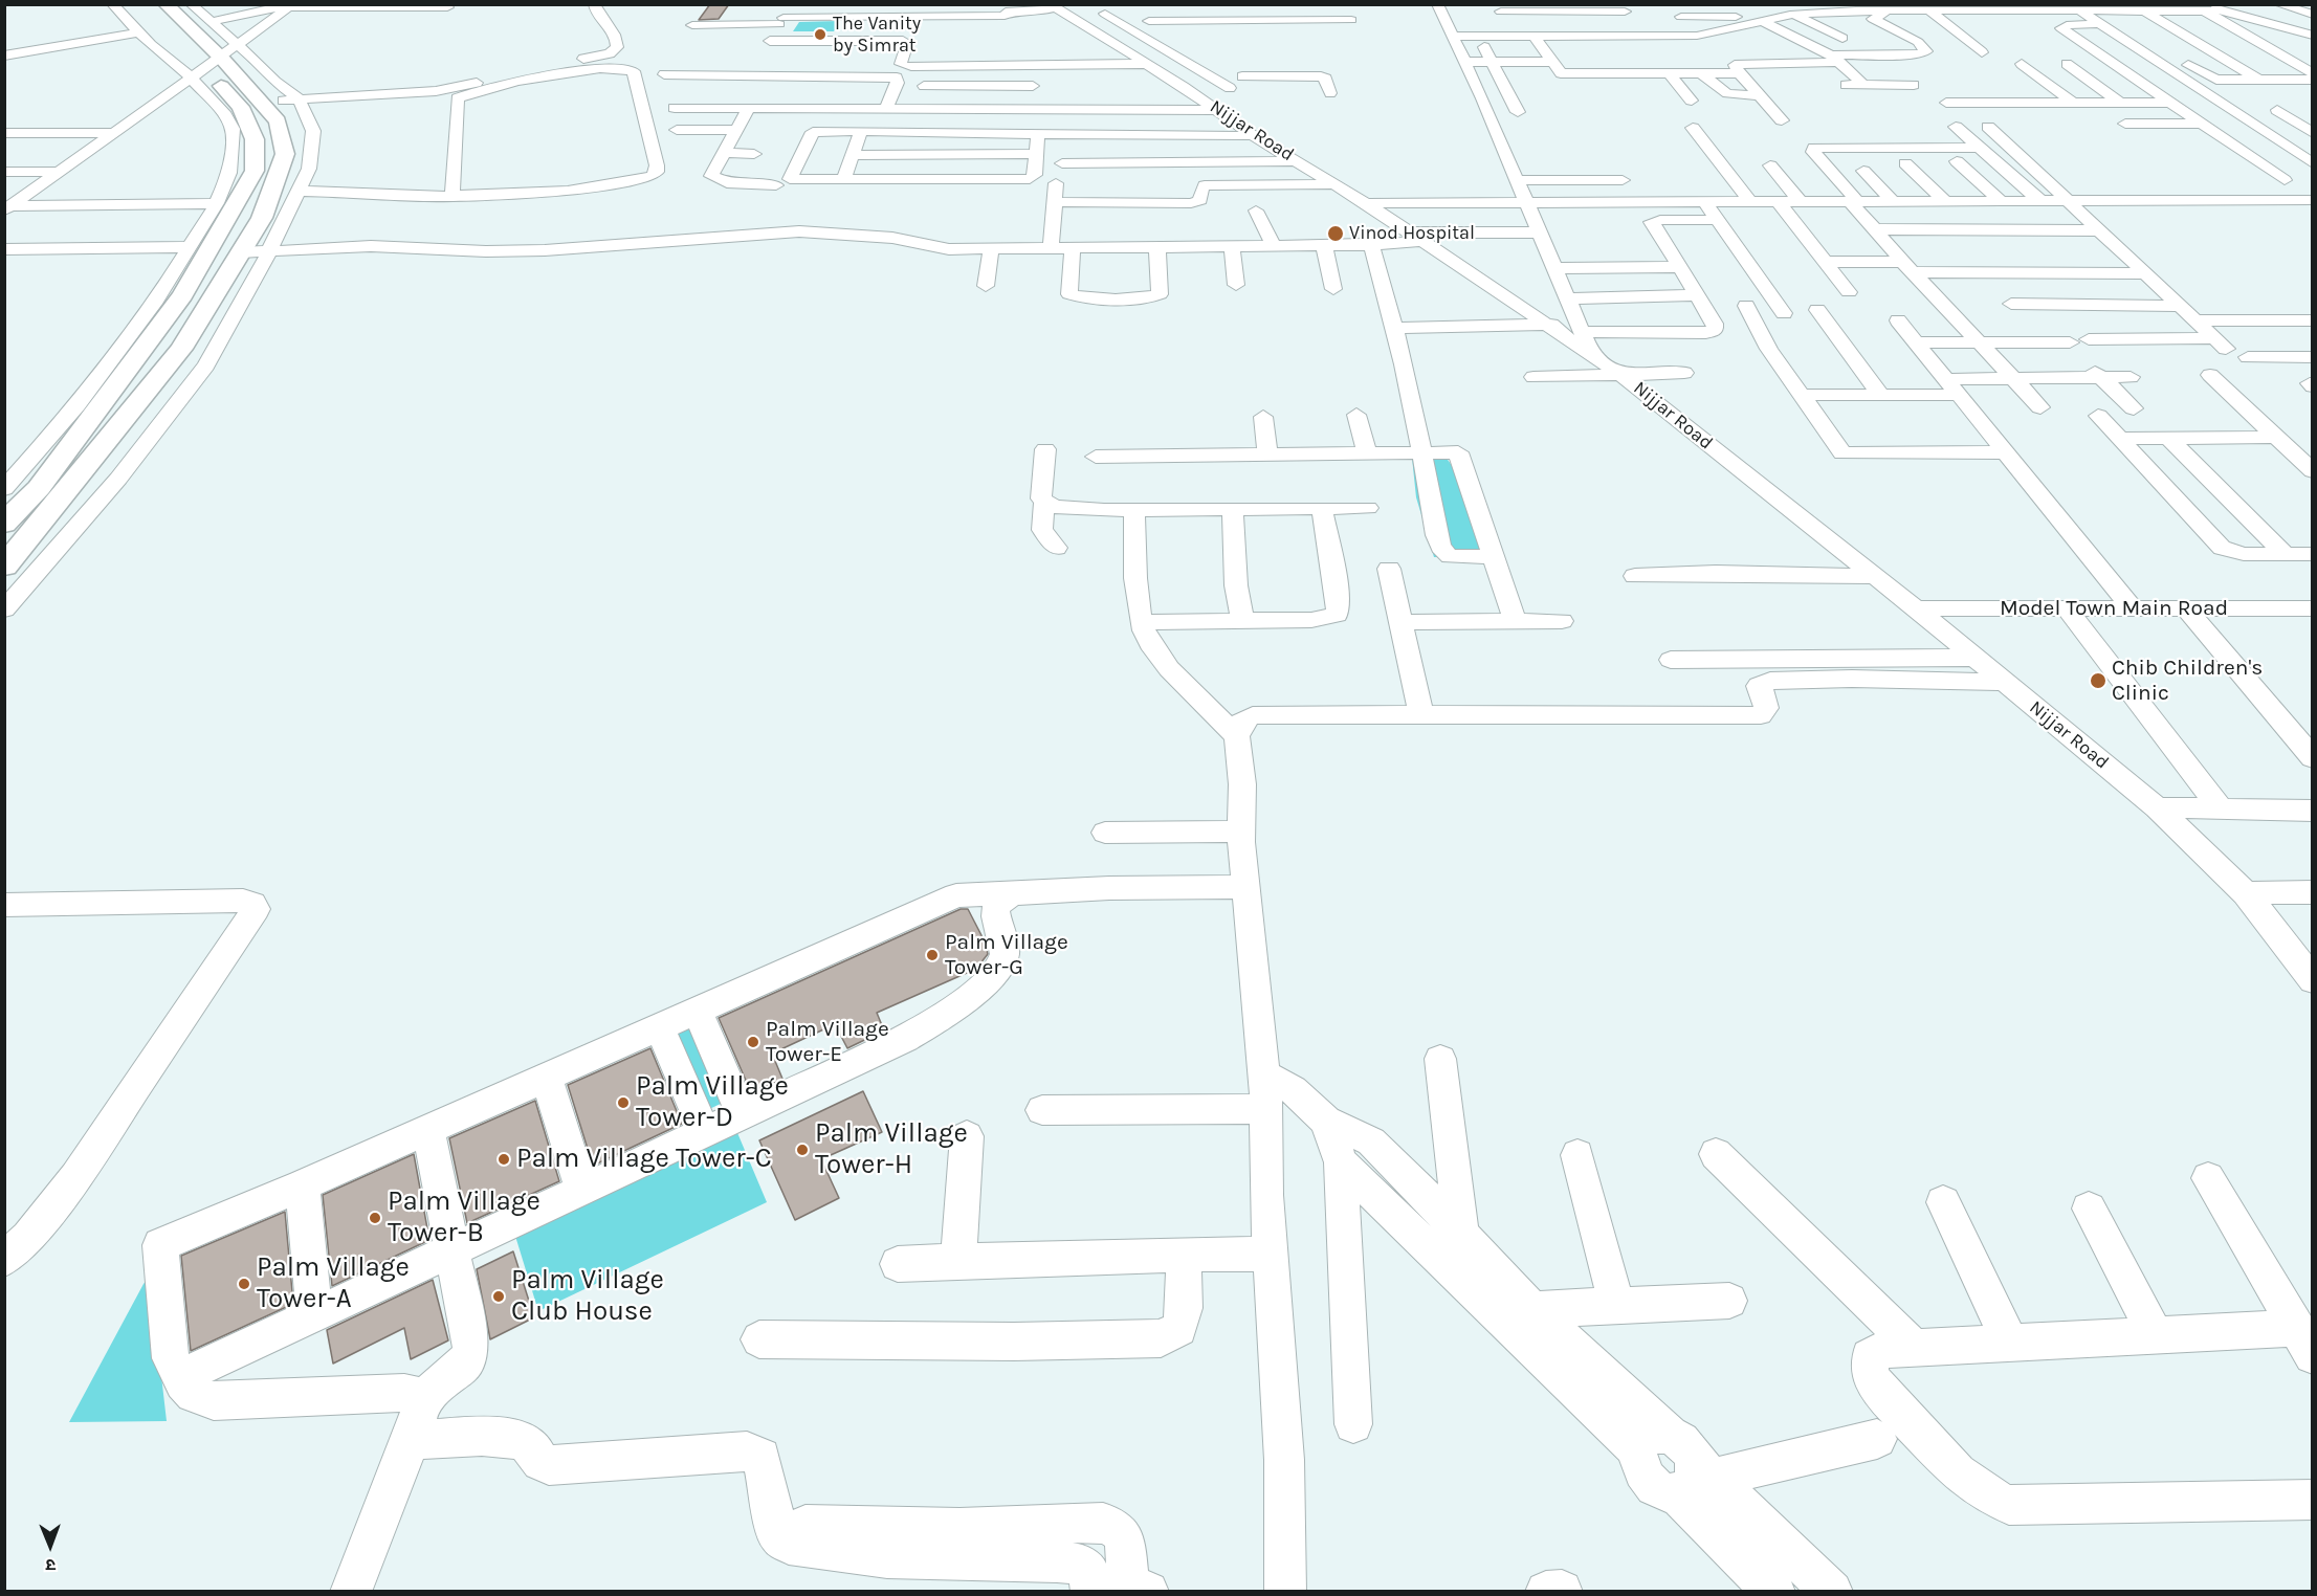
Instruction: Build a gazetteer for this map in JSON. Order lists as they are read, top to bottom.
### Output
{
  "streets": {
    "street": ["Nijjar Road", "Model Town Main Road"]
  },
  "crossings": [
    ["Nijjar Road", "Model Town Main Road"]
  ],
  "places": [
    "The Vanity by Simrat",
    "Vinod Hospital",
    "Chib Children's Clinic",
    "Palm Village Tower-G",
    "Palm Village Tower-E",
    "Palm Village Tower-D",
    "Palm Village Tower-H",
    "Palm Village Tower-C",
    "Palm Village Tower-B",
    "Palm Village Tower-A",
    "Palm Village Club House"
  ],
  "north": "bottom"
}
